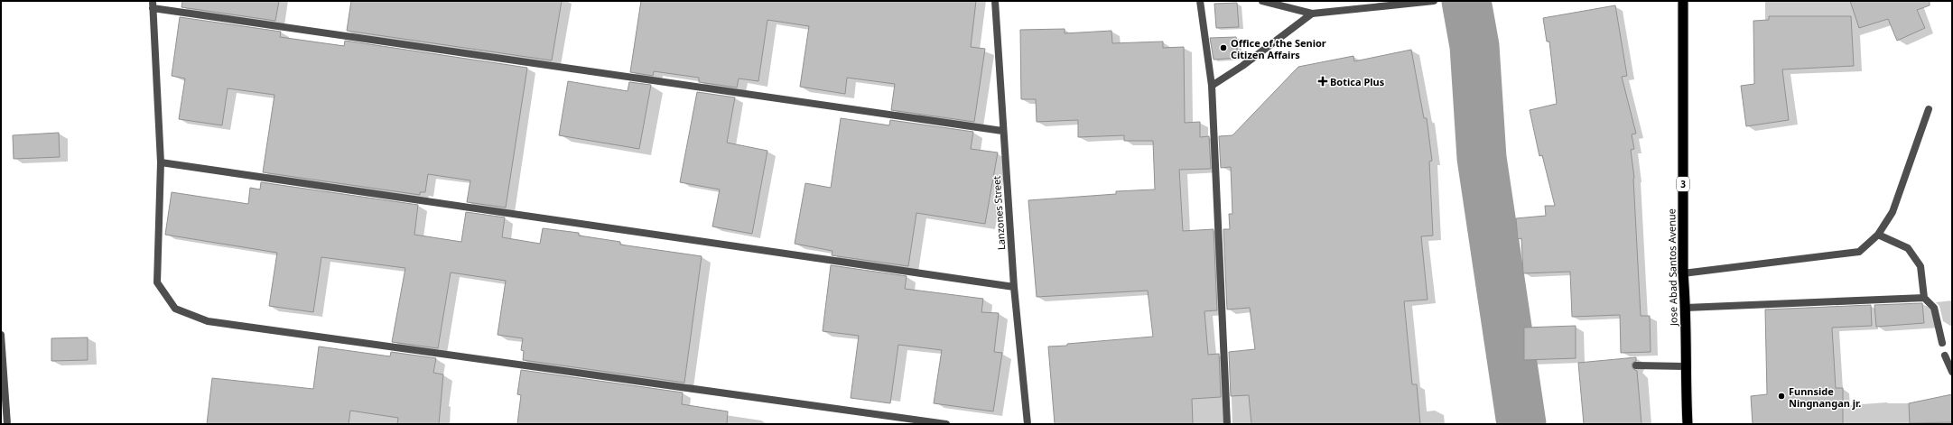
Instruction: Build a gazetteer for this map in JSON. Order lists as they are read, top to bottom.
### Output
{
  "streets": {
    "highway": ["3", "Jose Abad Santos Avenue"],
    "street": ["Lanzones Street"]
  },
  "places": {
    "other": ["Office of the Senior Citizen Affairs", "Funnside Ningnangan jr."],
    "health": ["Botica Plus"]
  }
}
